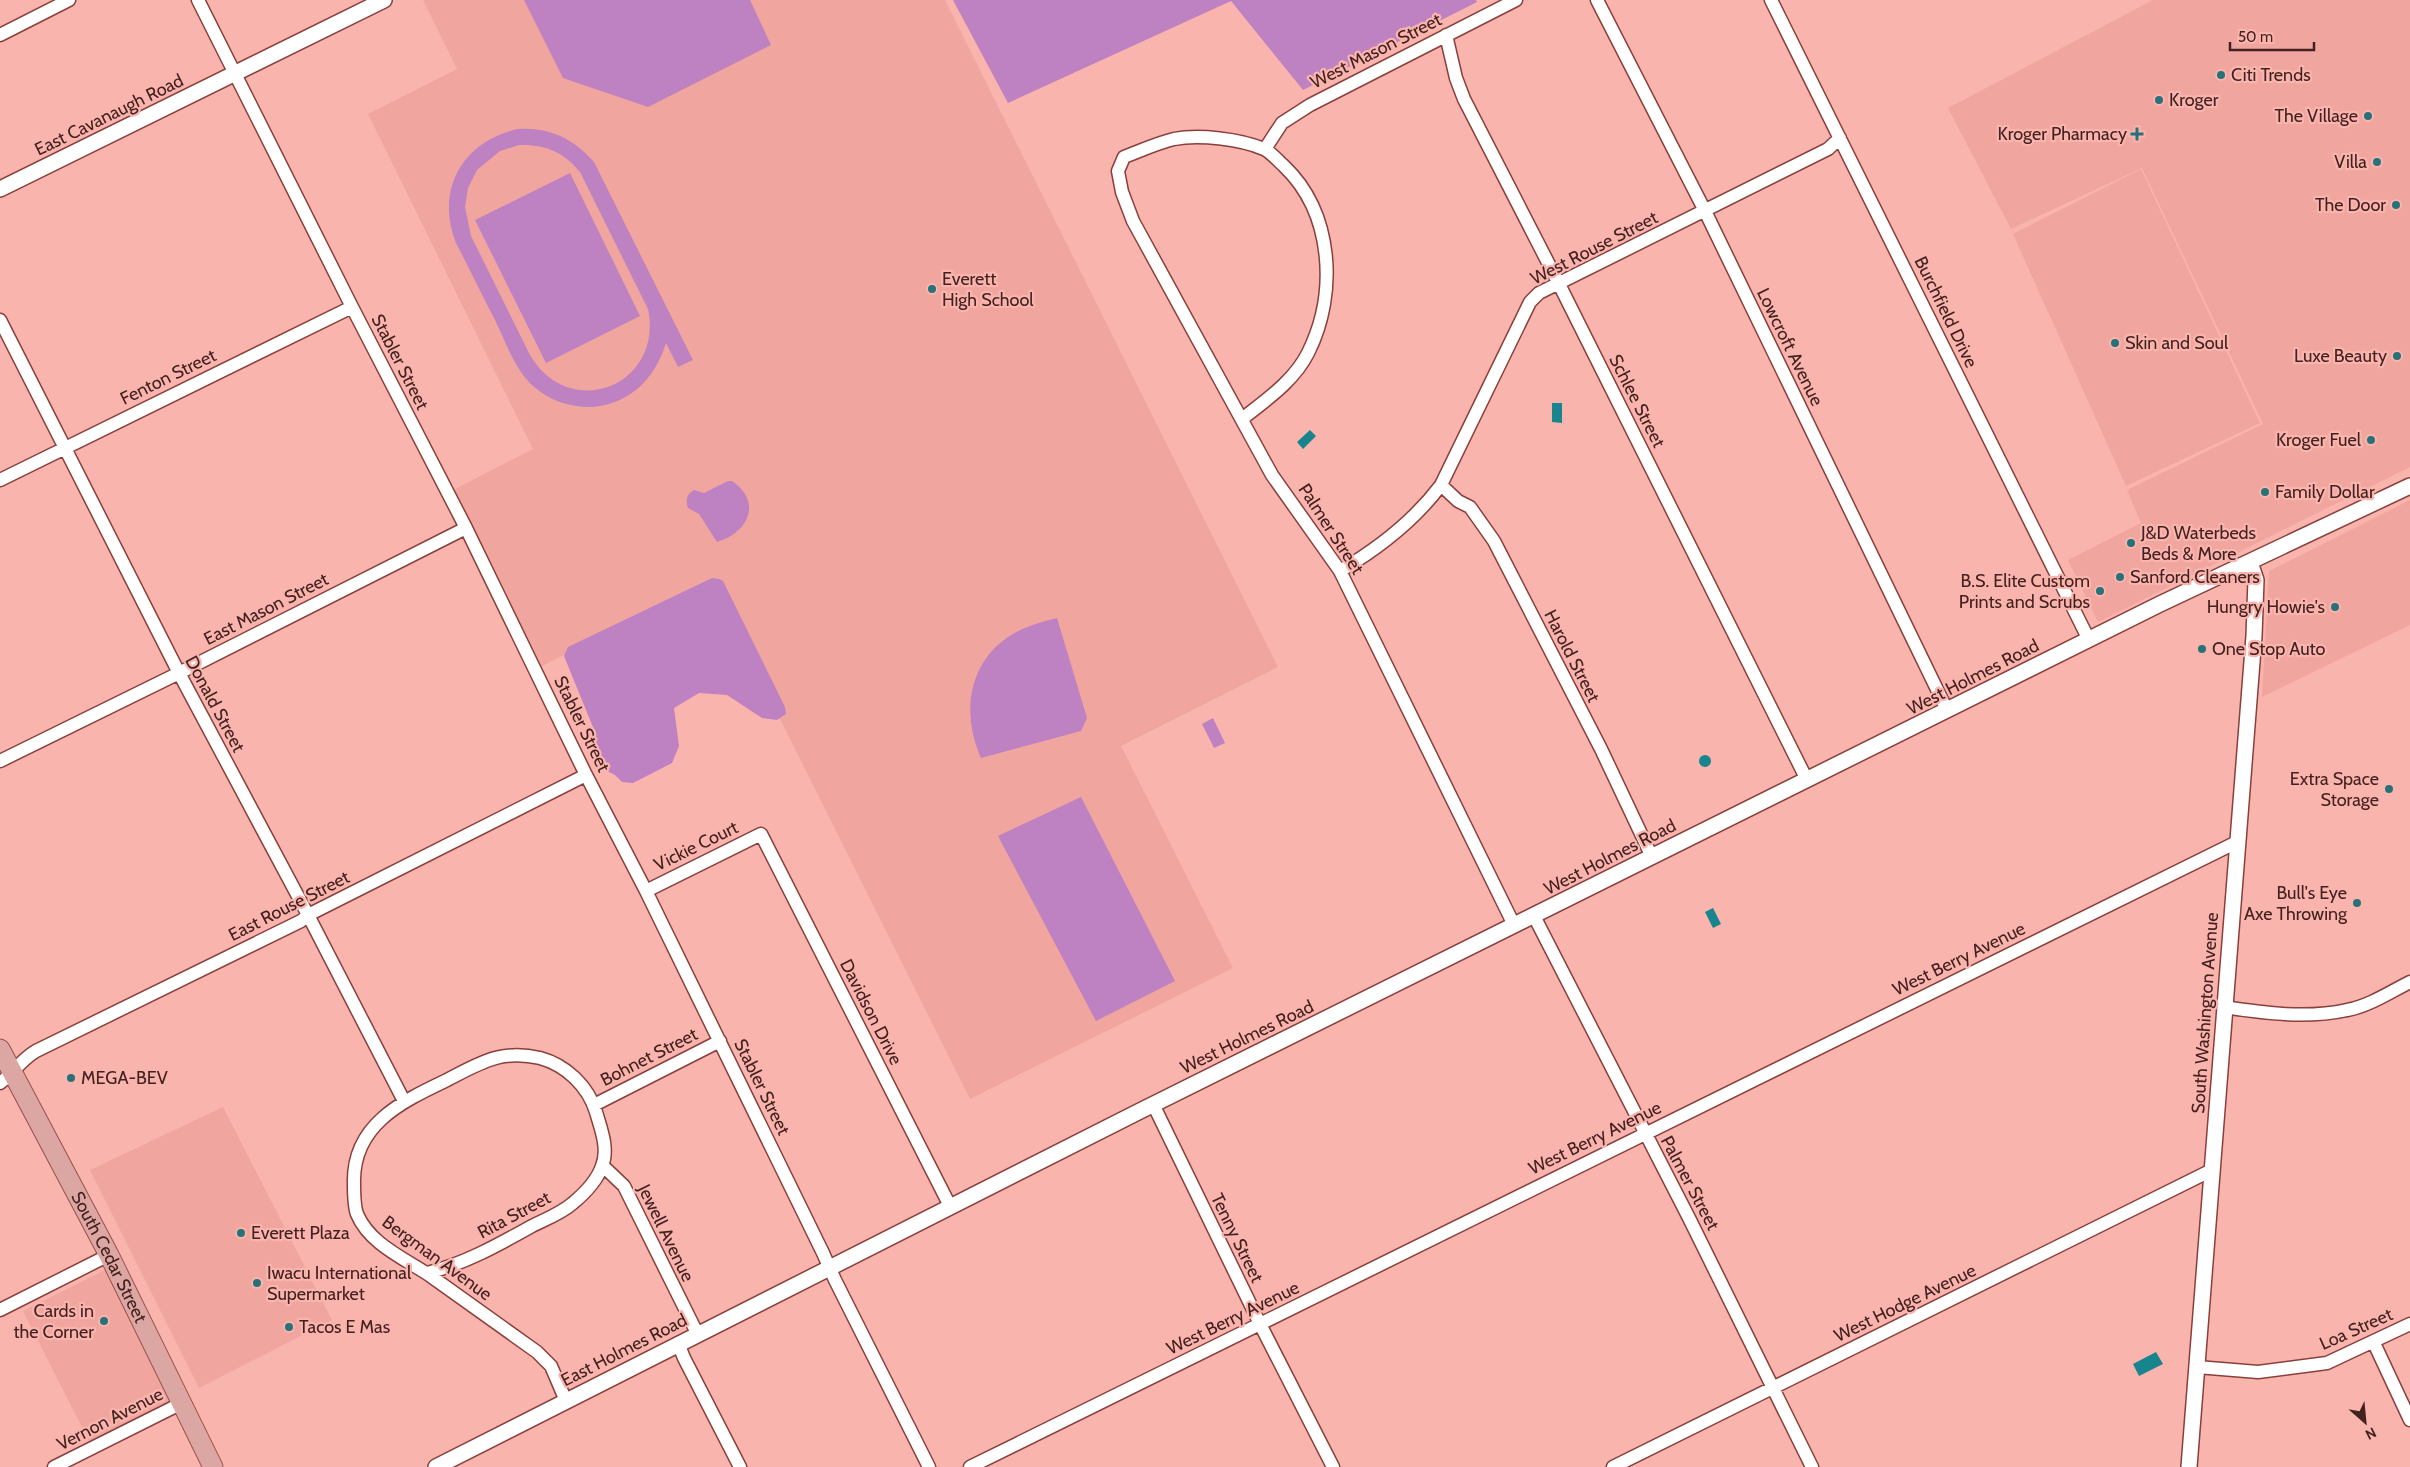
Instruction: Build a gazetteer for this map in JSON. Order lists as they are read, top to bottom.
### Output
{
  "streets": {
    "main road": ["South Cedar Street"],
    "street": [
      "West Mason Street",
      "East Cavanaugh Road",
      "West Rouse Street",
      "Burchfield Drive",
      "Lowcroft Avenue",
      "Stabler Street",
      "Fenton Street",
      "Schlee Street",
      "Palmer Street",
      "East Mason Street",
      "Harold Street",
      "West Holmes Road",
      "Donald Street",
      "Vickie Court",
      "East Rouse Street",
      "West Berry Avenue",
      "Davidson Drive",
      "South Washington Avenue",
      "Bohnet Street",
      "Rita Street",
      "Jewell Avenue",
      "Tenny Street",
      "Bergman Avenue",
      "West Hodge Avenue",
      "Loa Street",
      "East Holmes Road",
      "Vernon Avenue"
    ]
  },
  "crossings": [
    ["West Mason Street", "Schlee Street"],
    ["West Mason Street", "Palmer Street"],
    ["East Cavanaugh Road", "Stabler Street"],
    ["West Rouse Street", "Burchfield Drive"],
    ["West Rouse Street", "Lowcroft Avenue"],
    ["West Rouse Street", "Schlee Street"],
    ["West Rouse Street", "Palmer Street"],
    ["West Rouse Street", "Harold Street"],
    ["Burchfield Drive", "West Holmes Road"],
    ["Lowcroft Avenue", "West Holmes Road"],
    ["Stabler Street", "Fenton Street"],
    ["Stabler Street", "East Mason Street"],
    ["Stabler Street", "West Holmes Road"],
    ["Stabler Street", "Vickie Court"],
    ["Stabler Street", "East Rouse Street"],
    ["Stabler Street", "Bohnet Street"],
    ["Stabler Street", "East Holmes Road"],
    ["Fenton Street", "Donald Street"],
    ["Schlee Street", "West Holmes Road"],
    ["Palmer Street", "West Holmes Road"],
    ["Palmer Street", "West Berry Avenue"],
    ["Palmer Street", "West Hodge Avenue"],
    ["East Mason Street", "Donald Street"],
    ["Harold Street", "West Holmes Road"],
    ["West Holmes Road", "Davidson Drive"],
    ["West Holmes Road", "South Washington Avenue"],
    ["West Holmes Road", "Tenny Street"],
    ["West Holmes Road", "East Holmes Road"],
    ["Donald Street", "East Rouse Street"],
    ["Donald Street", "Bergman Avenue"],
    ["Vickie Court", "Davidson Drive"],
    ["East Rouse Street", "South Cedar Street"],
    ["West Berry Avenue", "South Washington Avenue"],
    ["West Berry Avenue", "Tenny Street"],
    ["South Washington Avenue", "West Hodge Avenue"],
    ["South Washington Avenue", "Loa Street"],
    ["Rita Street", "Jewell Avenue"],
    ["Rita Street", "Bergman Avenue"],
    ["Jewell Avenue", "East Holmes Road"],
    ["South Cedar Street", "Vernon Avenue"],
    ["Bergman Avenue", "East Holmes Road"]
  ],
  "places": {
    "other": [
      "Citi Trends",
      "Kroger",
      "The Village",
      "Villa",
      "The Door",
      "Everett High School",
      "Skin and Soul",
      "Luxe Beauty",
      "Kroger Fuel",
      "Family Dollar",
      "J&D Waterbeds Beds & More",
      "Sanford Cleaners",
      "B.S. Elite Custom Prints and Scrubs",
      "Hungry Howie's",
      "One Stop Auto",
      "Extra Space Storage",
      "Bull's Eye Axe Throwing",
      "MEGA-BEV",
      "Everett Plaza",
      "Iwacu International Supermarket",
      "Cards in the Corner",
      "Tacos E Mas"
    ],
    "health": ["Kroger Pharmacy"]
  },
  "scale_bar": "50 m",
  "north": "bottom right"
}
